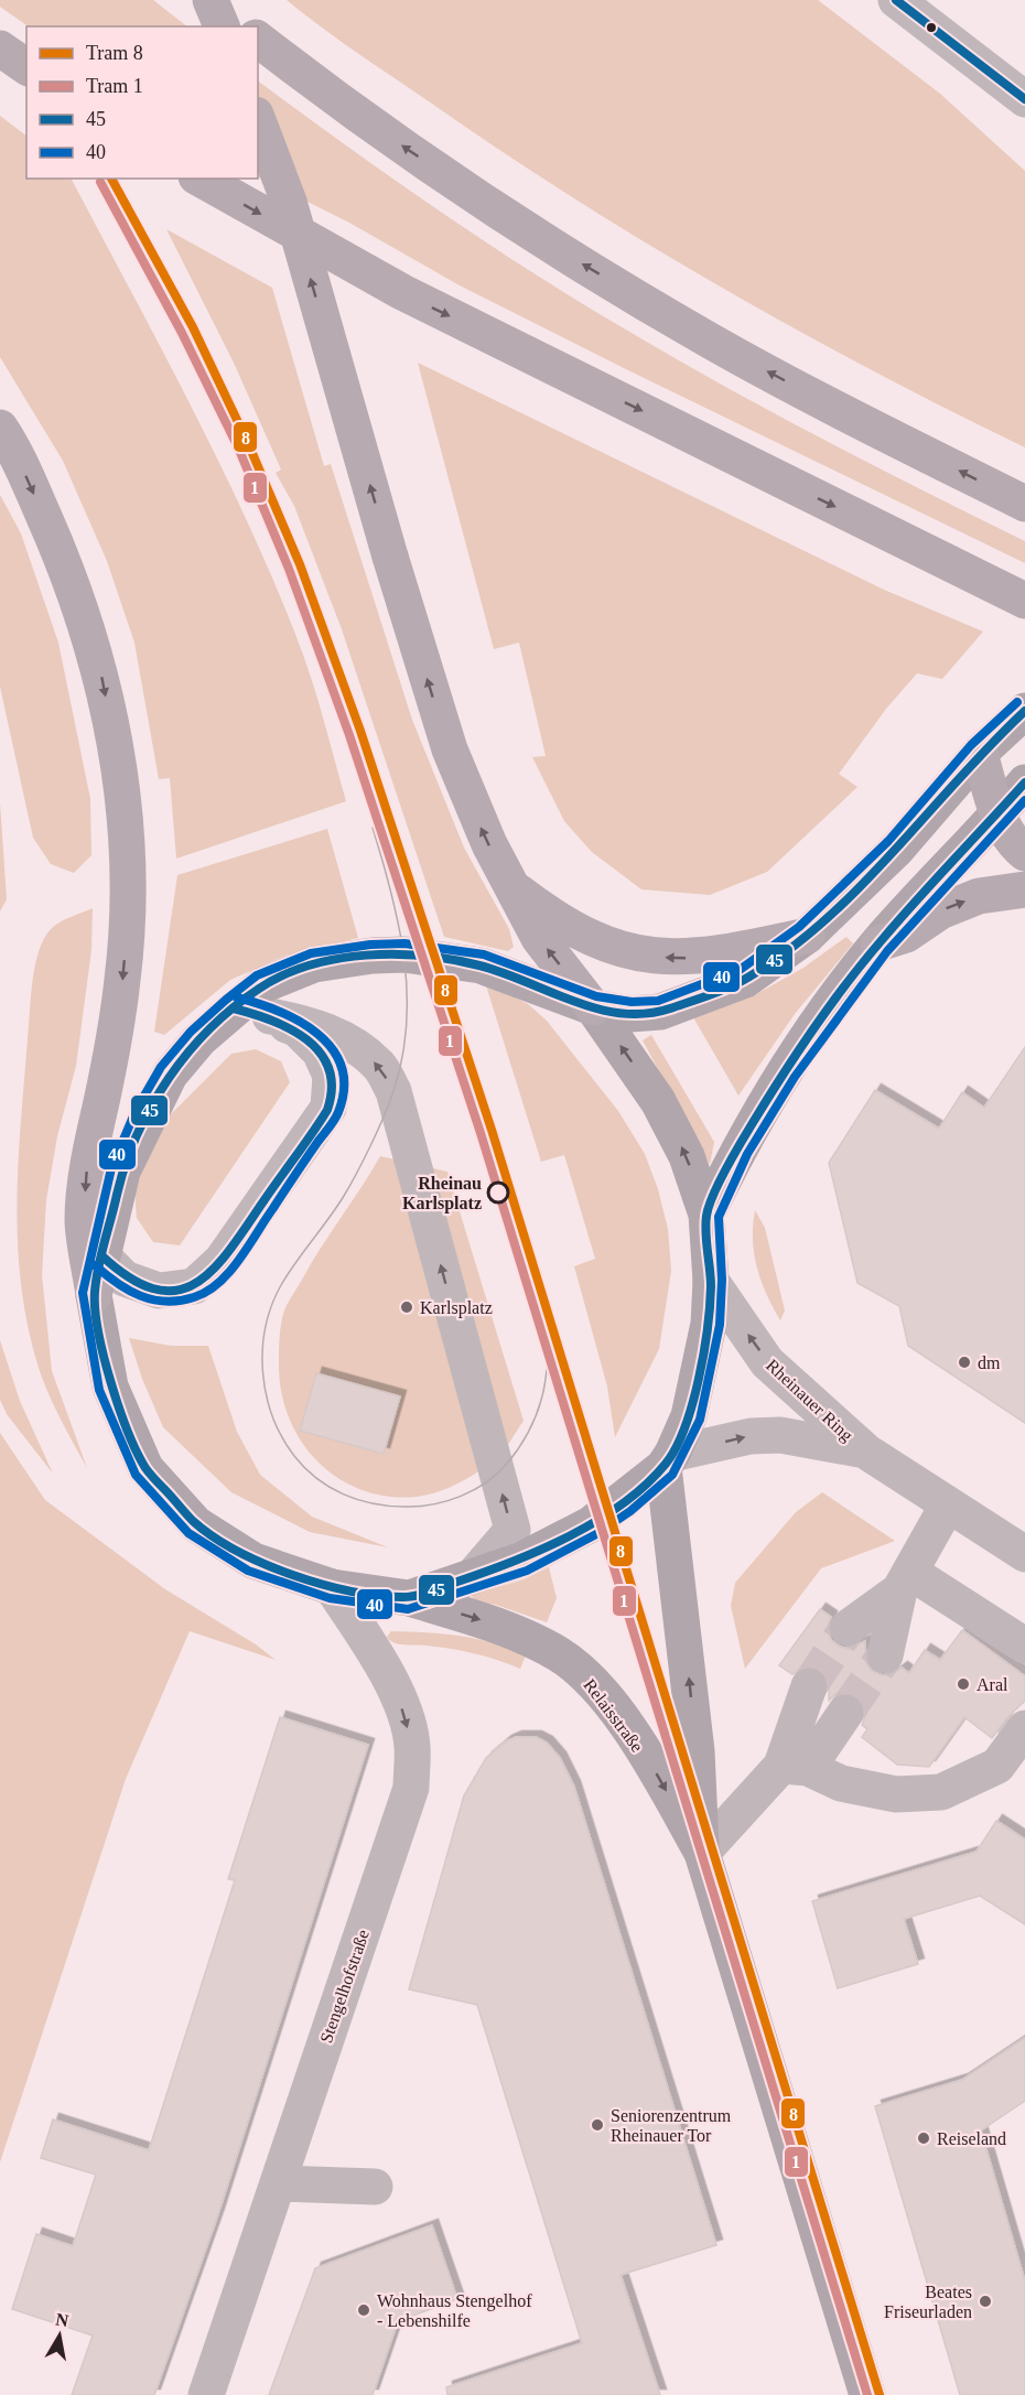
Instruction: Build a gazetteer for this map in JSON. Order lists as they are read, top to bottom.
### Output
{
  "streets": {
    "main road": ["Relaisstraße"],
    "street": ["Rheinauer Ring", "Stengelhofstraße"]
  },
  "crossings": [
    ["Rheinauer Ring", "Relaisstraße"]
  ],
  "one_way": ["Stengelhofstraße"],
  "places": [
    "Rheinau Karlsplatz",
    "Karlsplatz",
    "dm",
    "Aral",
    "Seniorenzentrum Rheinauer Tor",
    "Reiseland",
    "Beates Friseurladen",
    "Wohnhaus Stengelhof - Lebenshilfe"
  ],
  "lines": [
    "transit line 45",
    "tram line 8",
    "tram line 1",
    "transit line 40"
  ],
  "legend": [
    "Tram 8",
    "Tram 1",
    "45",
    "40"
  ],
  "north": "top"
}
